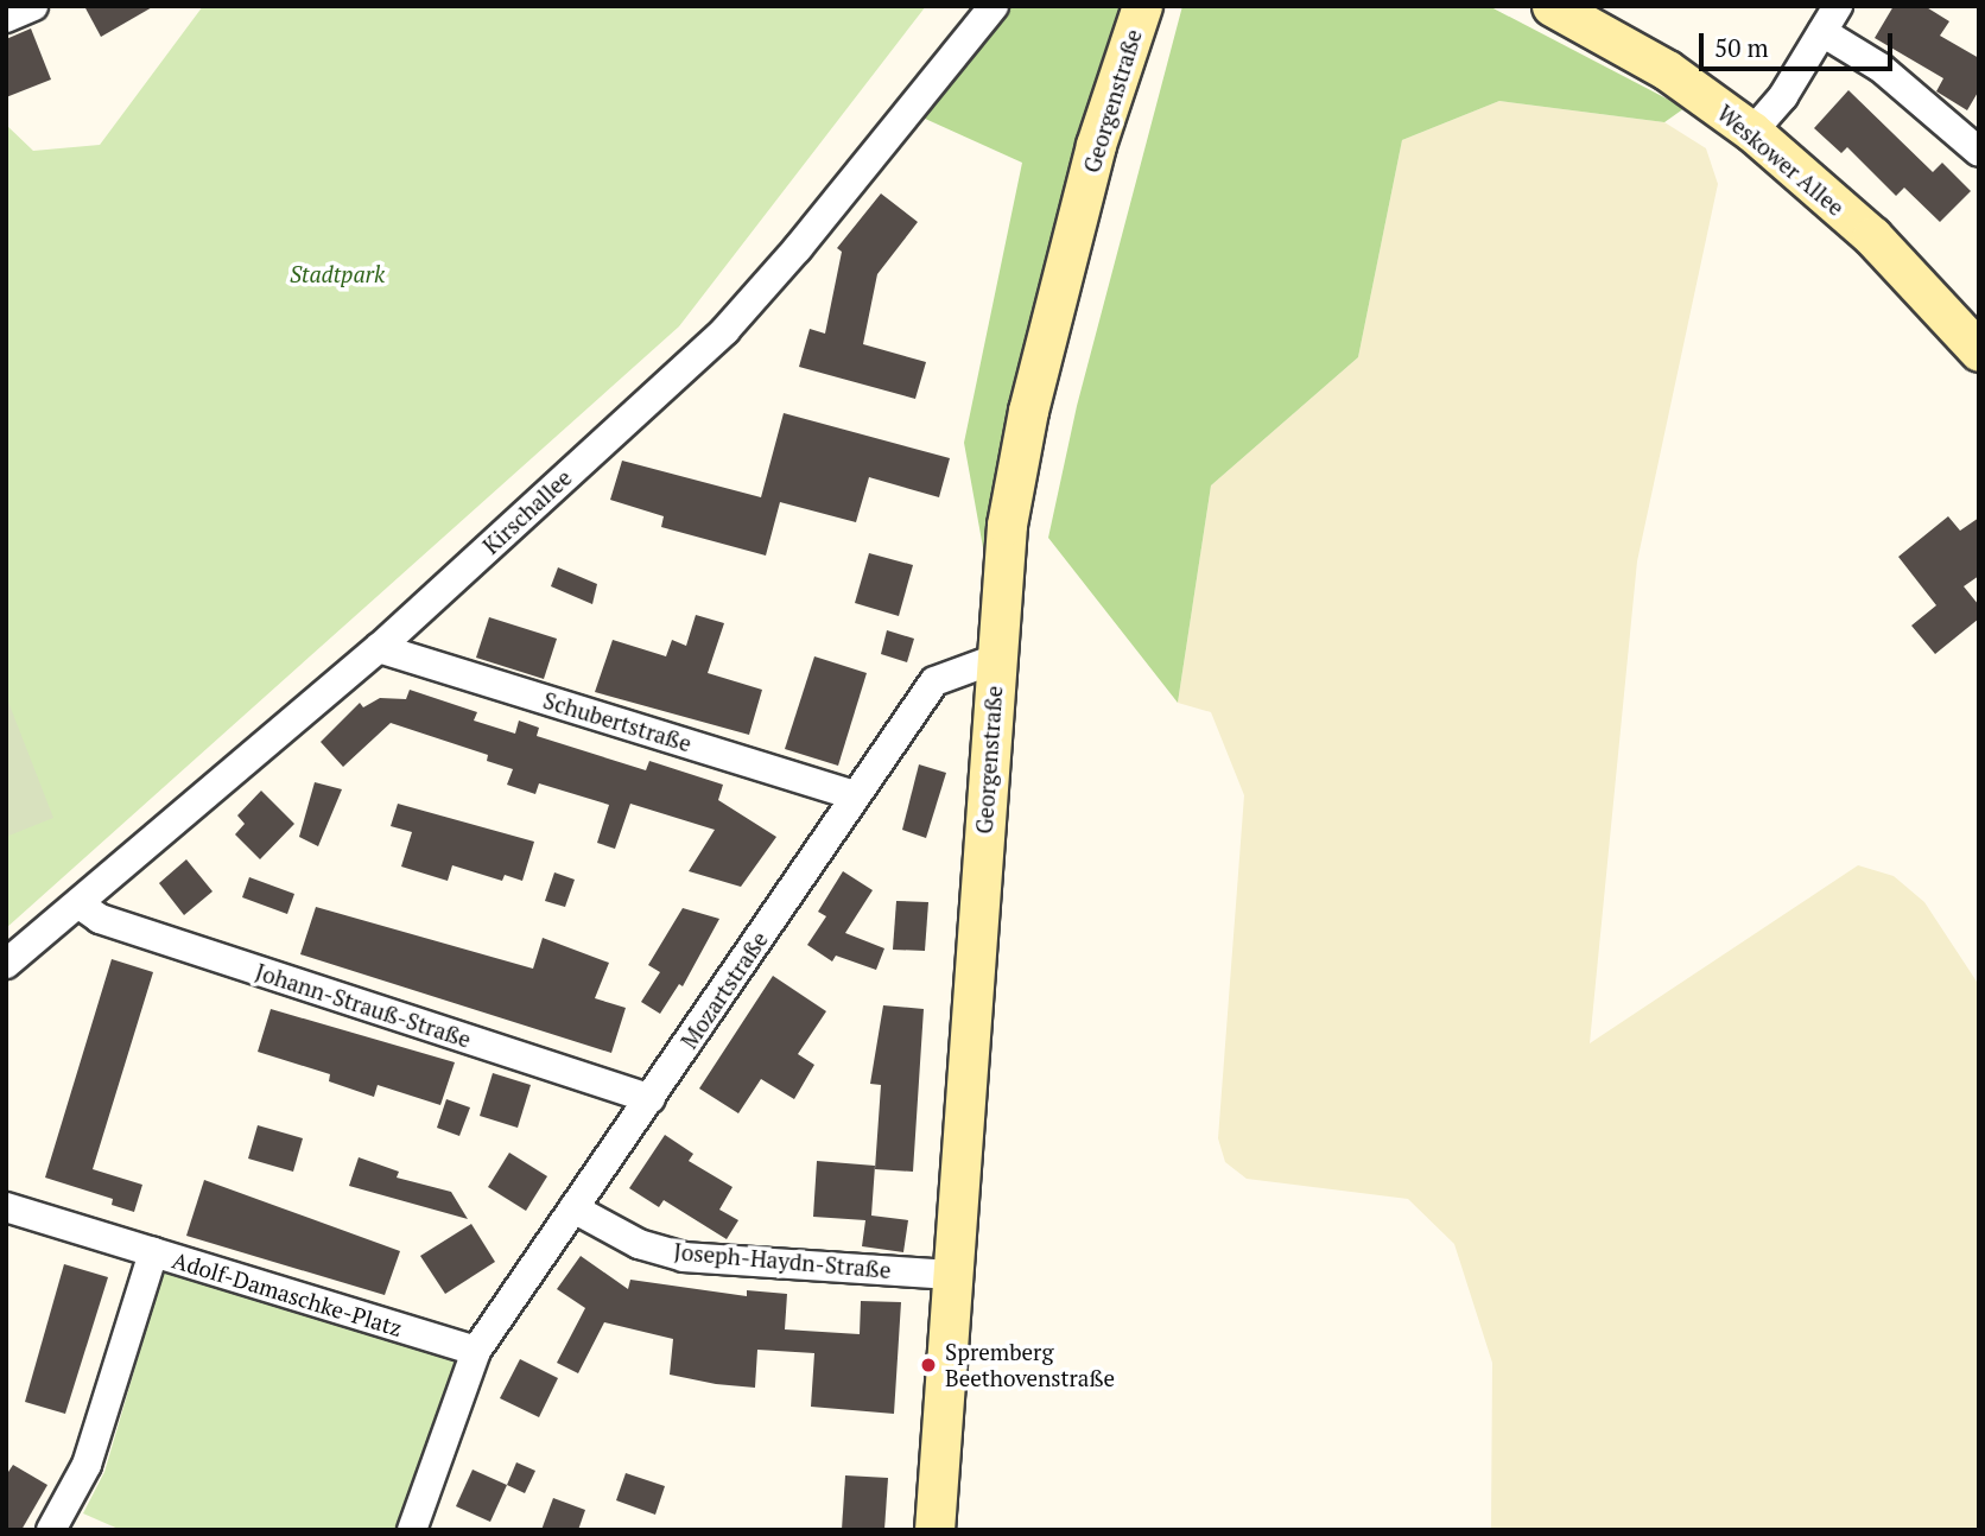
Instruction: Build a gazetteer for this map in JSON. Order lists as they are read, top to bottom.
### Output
{
  "streets": {
    "main road": ["Georgenstraße", "Weskower Allee"],
    "street": [
      "Kirschallee",
      "Schubertstraße",
      "Mozartstraße",
      "Johann-Strauß-Straße",
      "Joseph-Haydn-Straße",
      "Adolf-Damaschke-Platz"
    ]
  },
  "crossings": [
    ["Georgenstraße", "Mozartstraße"],
    ["Georgenstraße", "Joseph-Haydn-Straße"],
    ["Kirschallee", "Schubertstraße"],
    ["Kirschallee", "Johann-Strauß-Straße"],
    ["Schubertstraße", "Mozartstraße"],
    ["Mozartstraße", "Johann-Strauß-Straße"],
    ["Mozartstraße", "Joseph-Haydn-Straße"],
    ["Mozartstraße", "Adolf-Damaschke-Platz"]
  ],
  "parks": ["Stadtpark"],
  "places": ["Spremberg Beethovenstraße"],
  "scale_bar": "50 m"
}
